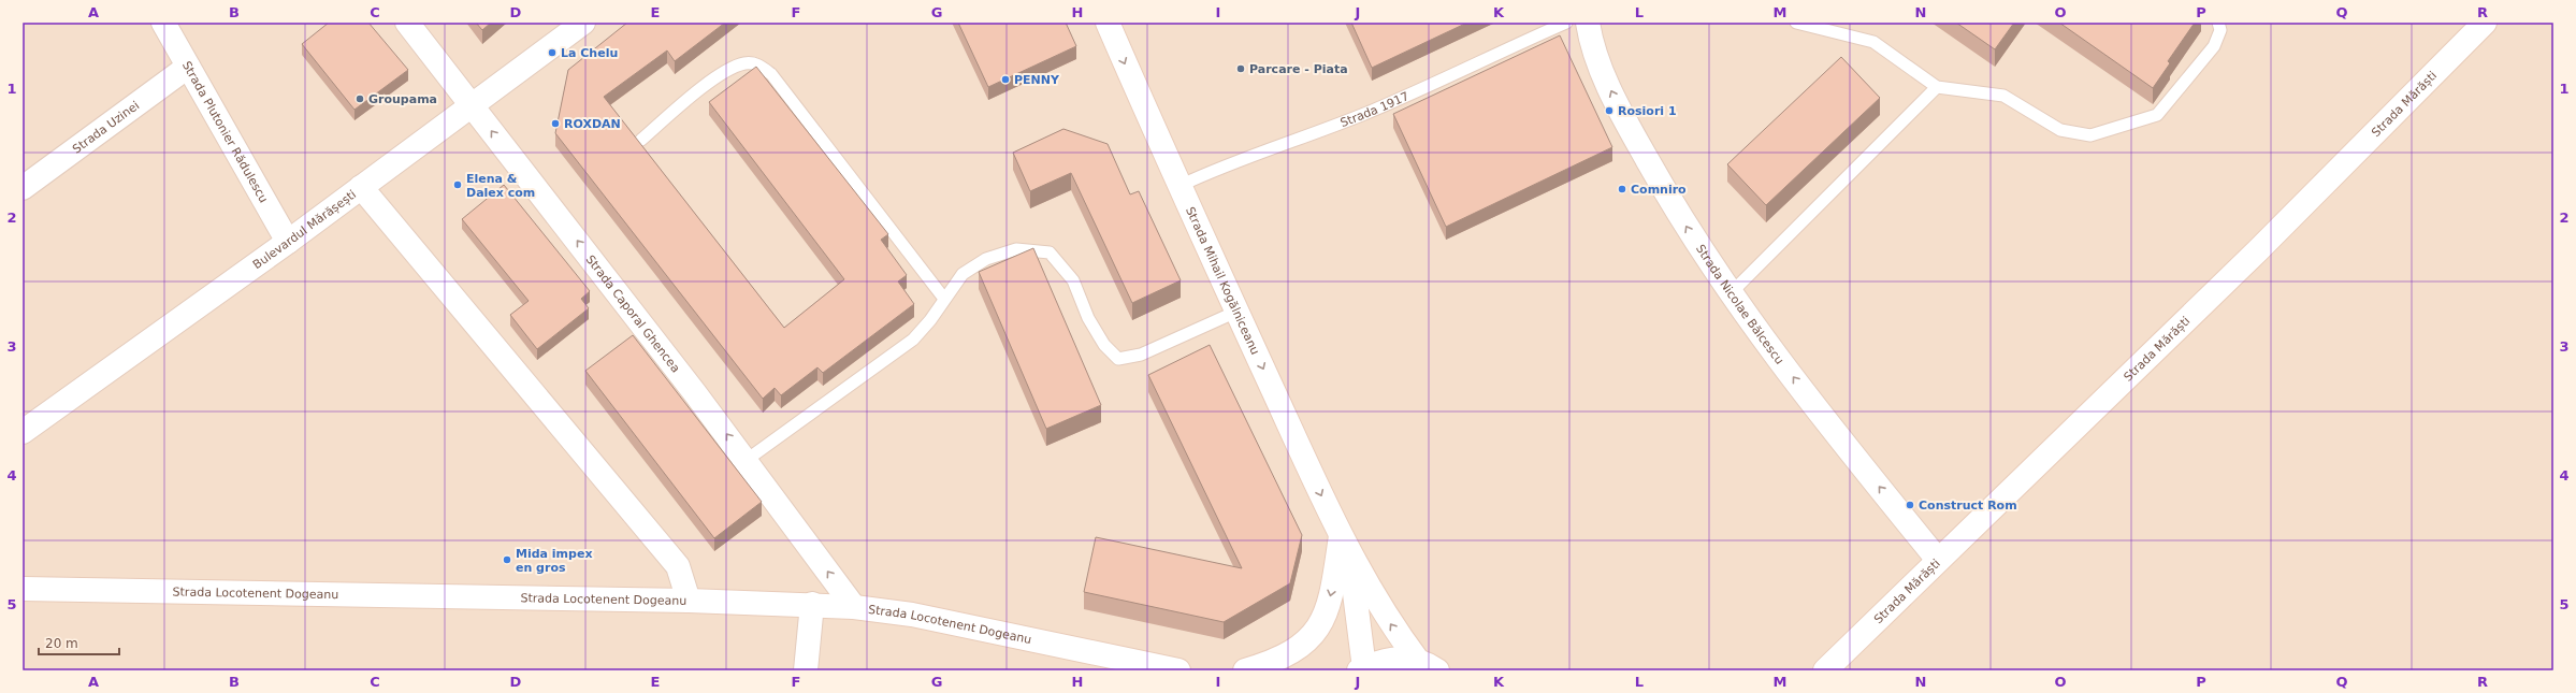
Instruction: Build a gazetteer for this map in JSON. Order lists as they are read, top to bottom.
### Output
{
  "streets": {
    "main road": [
      "Strada Mărăști",
      "Strada Uzinei",
      "Strada Plutonier Rădulescu",
      "Bulevardul Mărășești",
      "Strada Mihail Kogălniceanu",
      "Strada Nicolae Bălcescu",
      "Strada Caporal Ghencea",
      "Strada Locotenent Dogeanu"
    ],
    "lane": ["Strada 1917"]
  },
  "crossings": [
    ["Strada Mărăști", "Strada Nicolae Bălcescu"],
    ["Strada 1917", "Strada Mihail Kogălniceanu"],
    ["Strada Uzinei", "Strada Plutonier Rădulescu"],
    ["Strada Plutonier Rădulescu", "Bulevardul Mărășești"],
    ["Bulevardul Mărășești", "Strada Caporal Ghencea"],
    ["Strada Caporal Ghencea", "Strada Locotenent Dogeanu"]
  ],
  "one_way": ["Strada Nicolae Bălcescu"],
  "places": [
    "La Chelu",
    "Parcare - Piata",
    "PENNY",
    "Groupama",
    "Rosiori 1",
    "ROXDAN",
    "Elena & Dalex com",
    "Comniro",
    "Construct Rom",
    "Mida impex en gros"
  ],
  "scale_bar": "20 m",
  "grid": {
    "columns": [
      "A",
      "B",
      "C",
      "D",
      "E",
      "F",
      "G",
      "H",
      "I",
      "J",
      "K",
      "L",
      "M",
      "N",
      "O",
      "P",
      "Q",
      "R"
    ],
    "rows": [
      "1",
      "2",
      "3",
      "4",
      "5"
    ]
  }
}
